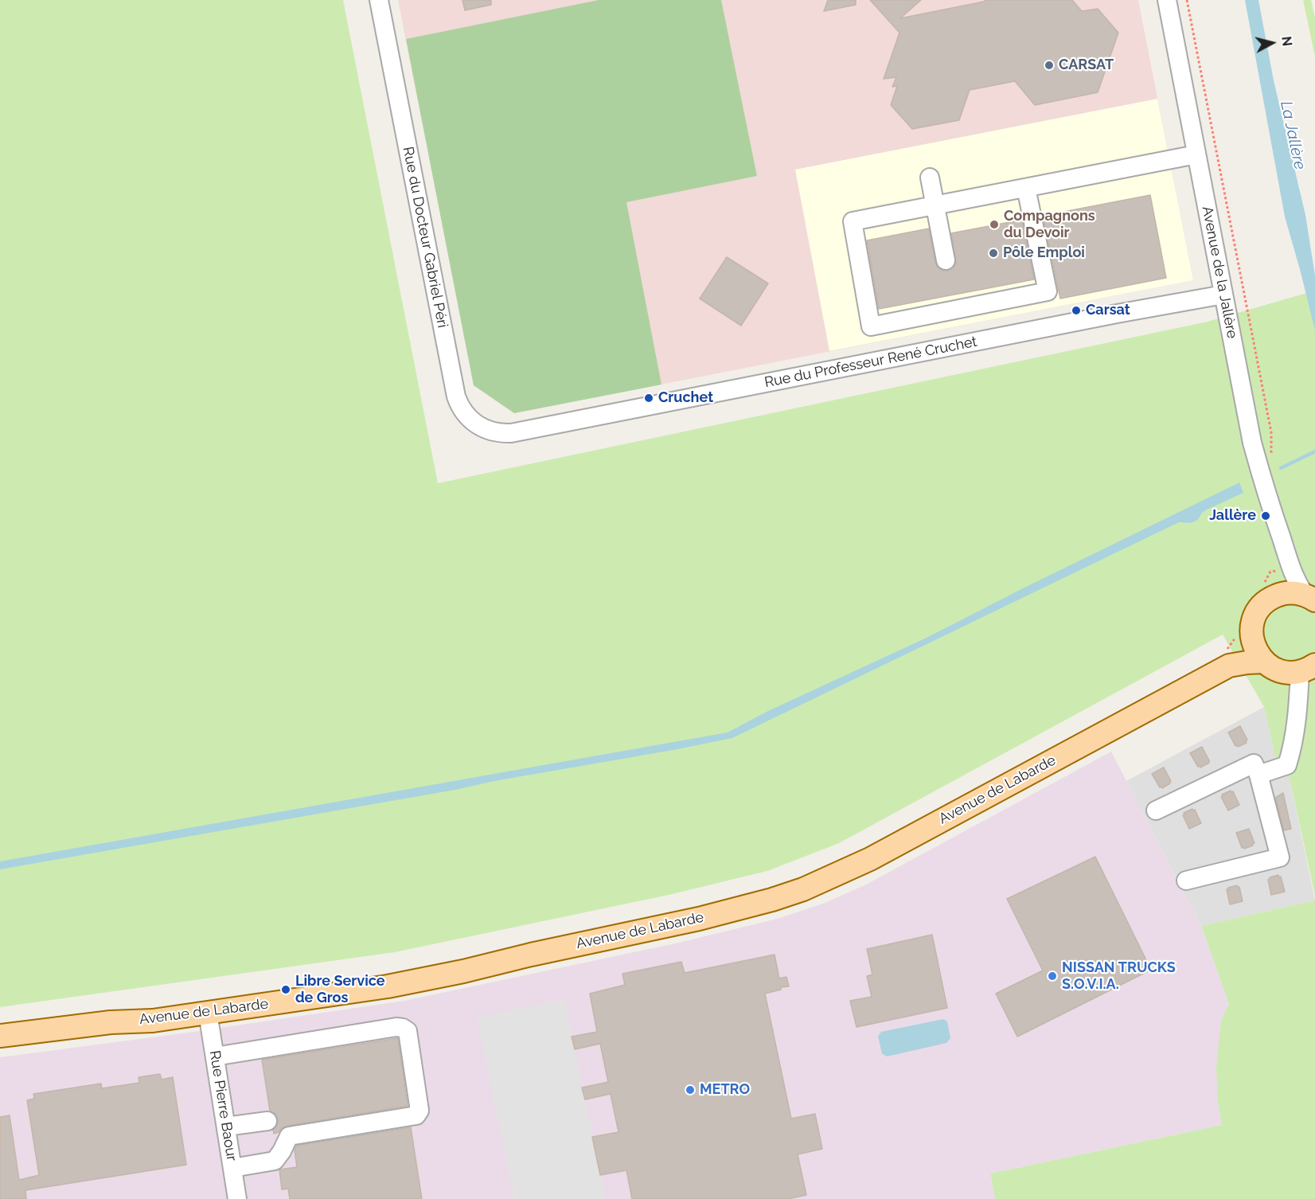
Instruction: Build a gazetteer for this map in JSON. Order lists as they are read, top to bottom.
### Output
{
  "streets": {
    "main road": ["Avenue de Labarde"],
    "street": [
      "Rue du Docteur Gabriel Péri",
      "Avenue de la Jallère",
      "Rue du Professeur René Cruchet",
      "Rue Pierre Baour"
    ]
  },
  "crossings": [
    ["Rue du Docteur Gabriel Péri", "Rue du Professeur René Cruchet"],
    ["Avenue de la Jallère", "Rue du Professeur René Cruchet"],
    ["Avenue de la Jallère", "Avenue de Labarde"],
    ["Avenue de Labarde", "Rue Pierre Baour"]
  ],
  "water": ["La Jallère"],
  "places": [
    "CARSAT",
    "Compagnons du Devoir",
    "Pôle Emploi",
    "Carsat",
    "Cruchet",
    "Jallère",
    "NISSAN TRUCKS S.O.V.I.A.",
    "Libre Service de Gros",
    "METRO"
  ],
  "north": "right"
}
